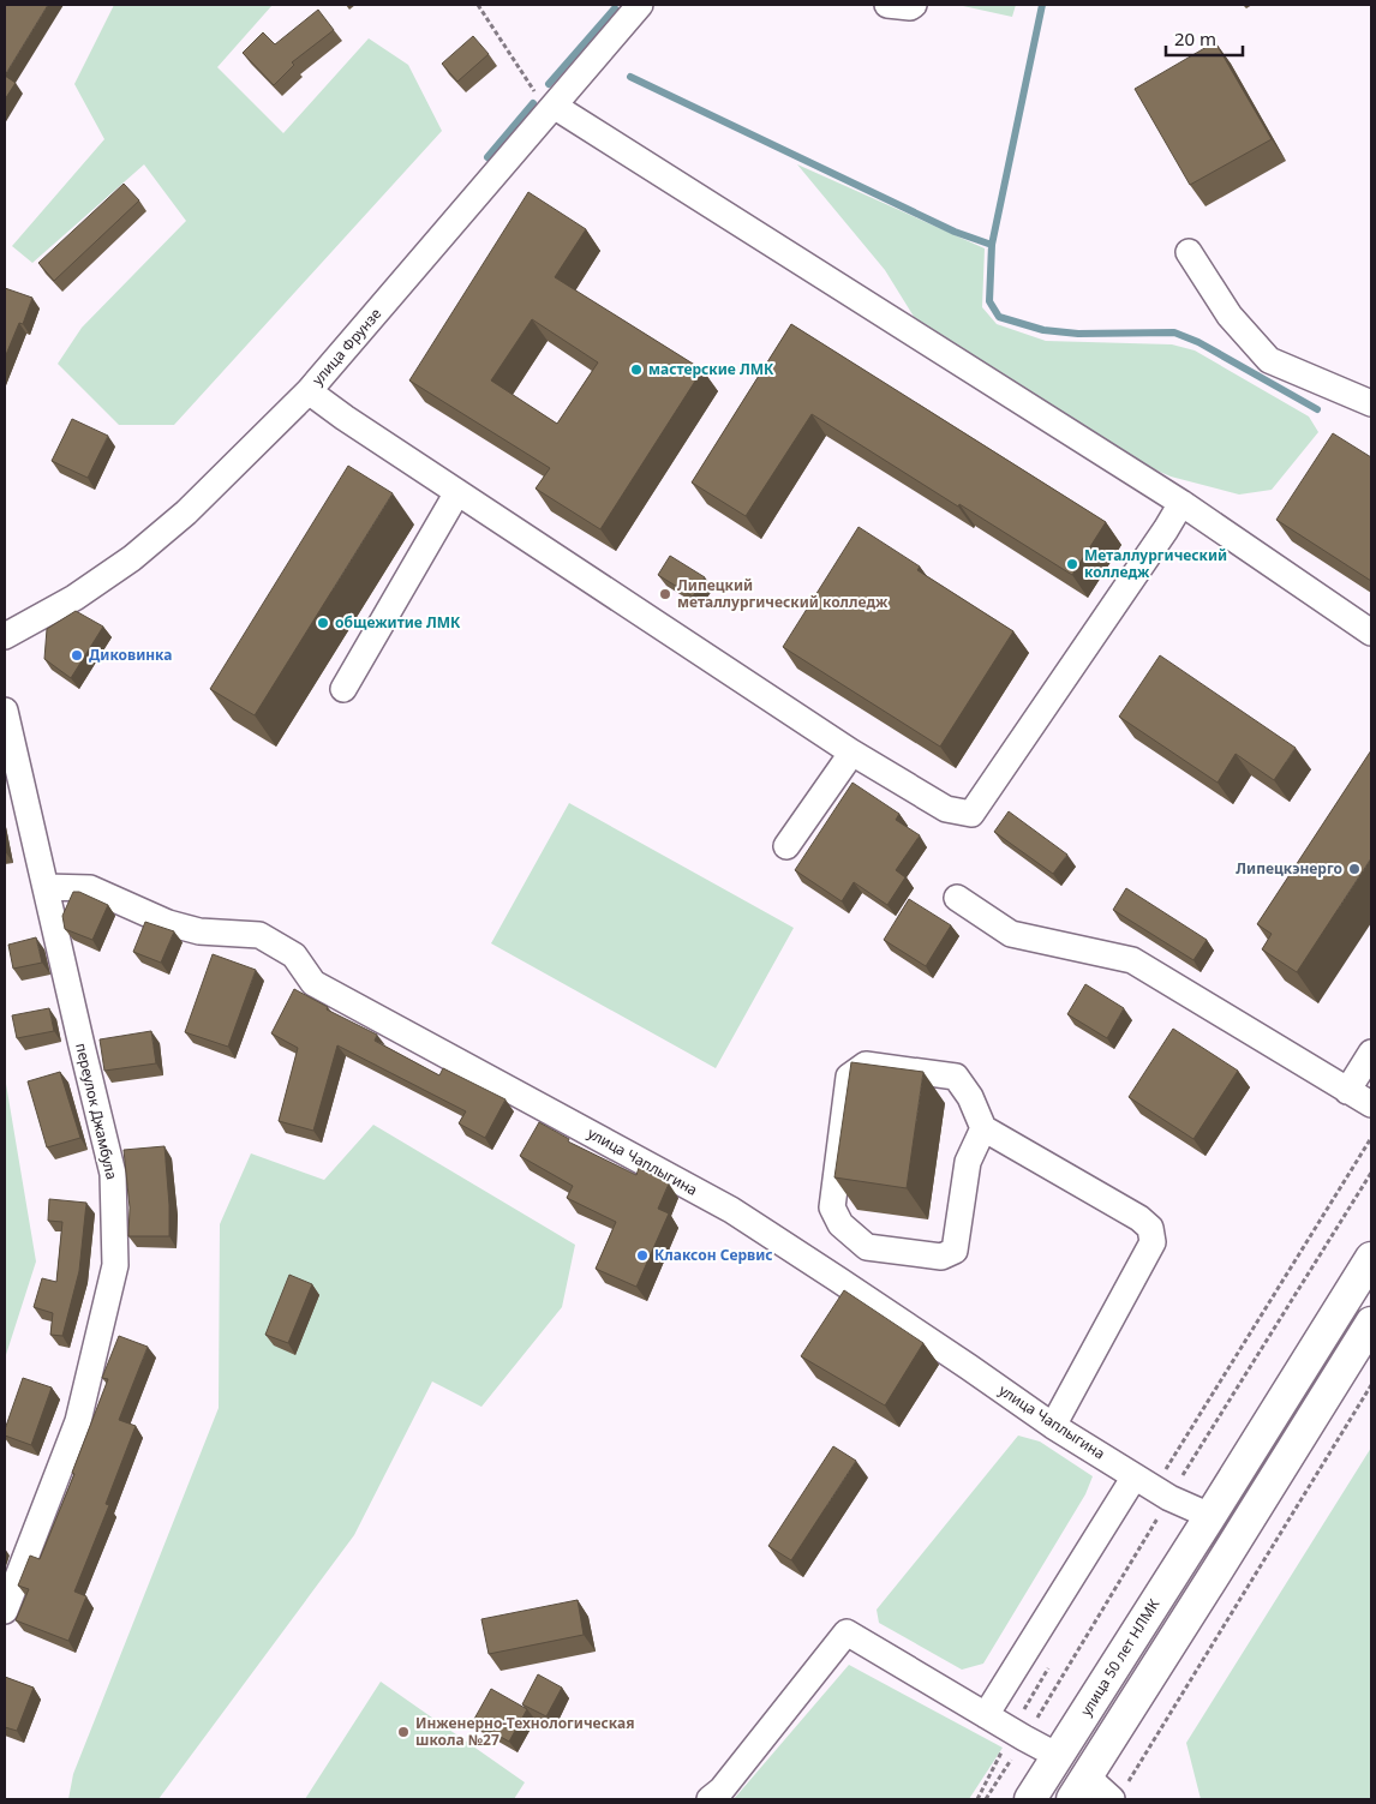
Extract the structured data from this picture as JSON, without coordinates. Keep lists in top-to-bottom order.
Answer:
{
  "streets": {
    "main road": ["улица 50 лет НЛМК"],
    "street": ["улица Фрунзе", "переулок Джамбула", "улица Чаплыгина"]
  },
  "crossings": [
    ["переулок Джамбула", "улица Чаплыгина"],
    ["улица Чаплыгина", "улица 50 лет НЛМК"]
  ],
  "places": [
    "мастерские ЛМК",
    "Металлургический колледж",
    "Липецкий металлургический колледж",
    "общежитие ЛМК",
    "Диковинка",
    "Липецкэнерго",
    "Клаксон Сервис",
    "Инженерно-Технологическая школа №27"
  ],
  "scale_bar": "20 m"
}
